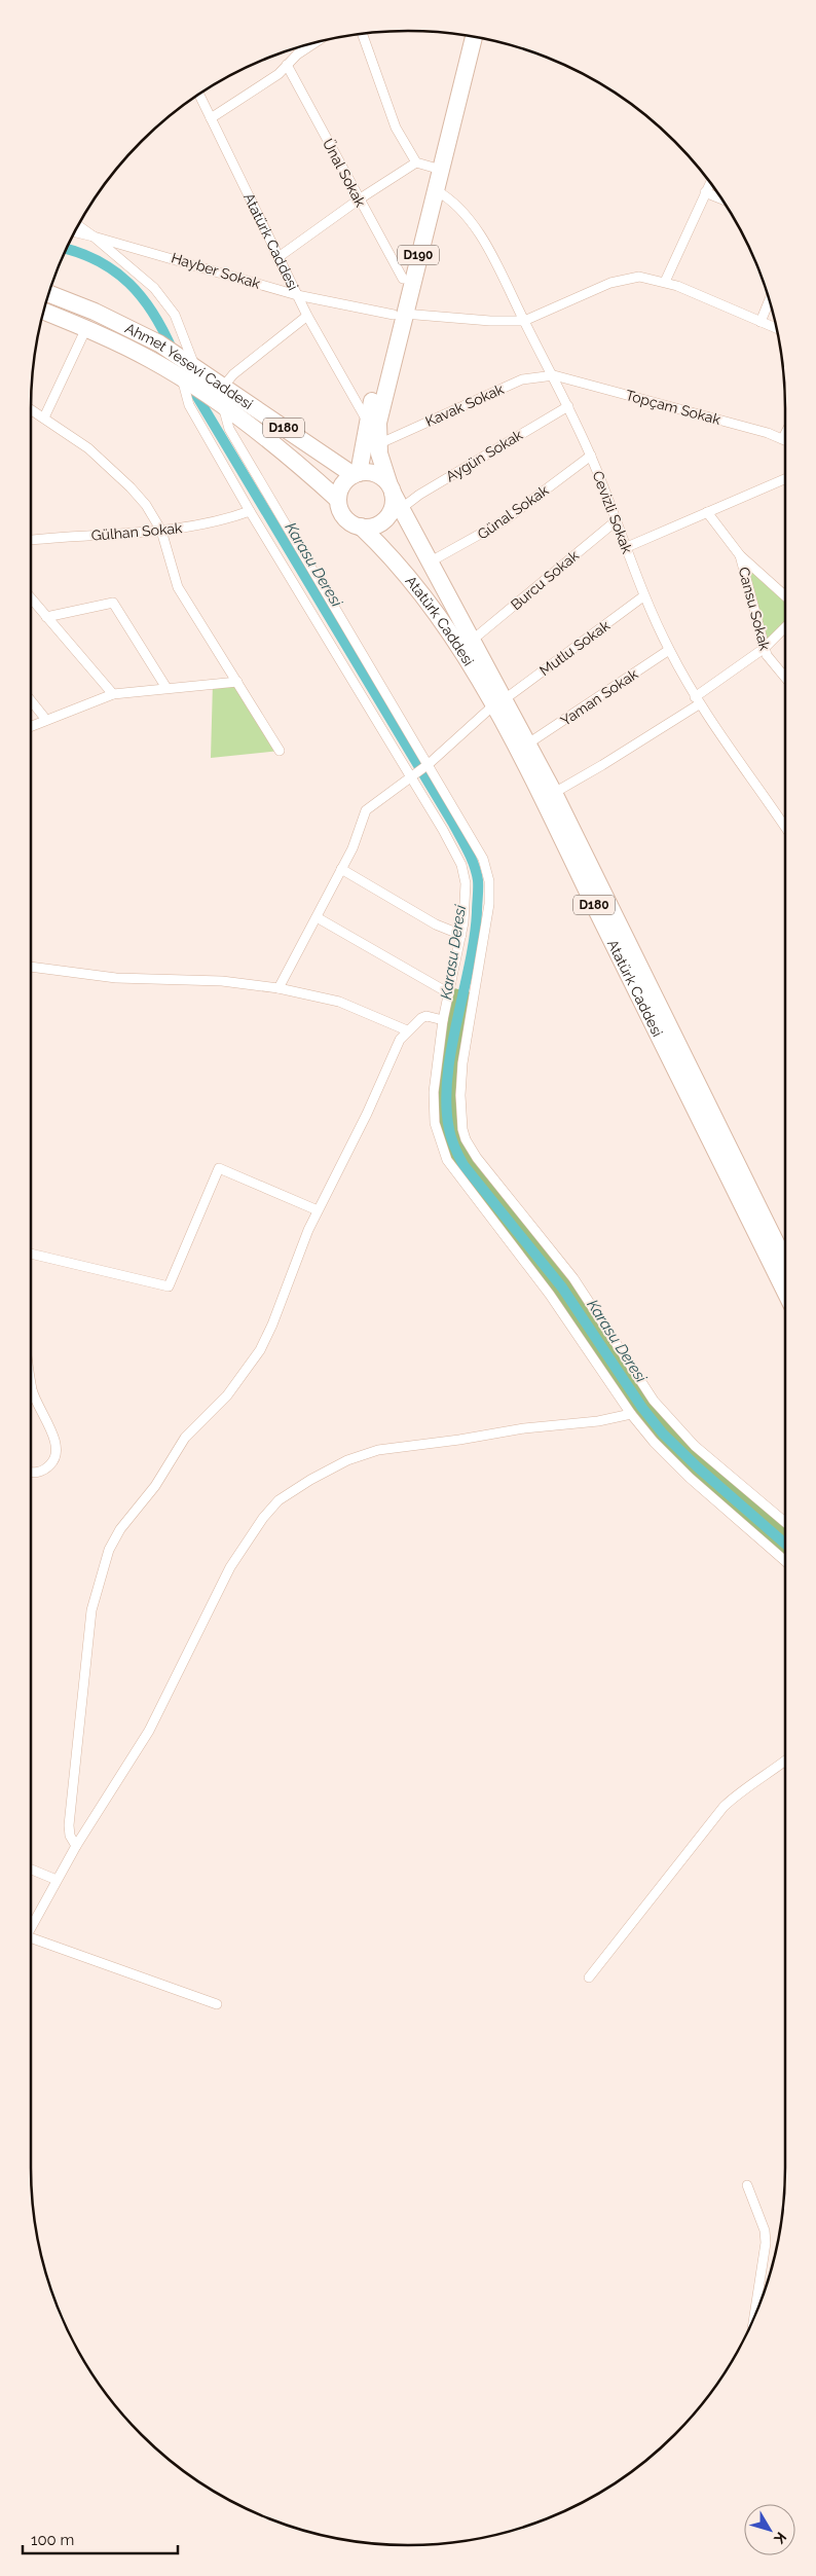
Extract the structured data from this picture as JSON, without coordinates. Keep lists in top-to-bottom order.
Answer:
{
  "streets": {
    "highway": [
      "Atatürk Caddesi",
      "D190",
      "Ahmet Yesevi Caddesi",
      "D180"
    ],
    "street": [
      "Ünal Sokak",
      "Hayber Sokak",
      "Kavak Sokak",
      "Topçam Sokak",
      "Aygün Sokak",
      "Günal Sokak",
      "Cevizli Sokak",
      "Gülhan Sokak",
      "Burcu Sokak",
      "Cansu Sokak",
      "Mutlu Sokak",
      "Yaman Sokak"
    ]
  },
  "crossings": [
    ["Ünal Sokak", "D190"],
    ["Atatürk Caddesi", "D190"],
    ["Atatürk Caddesi", "Hayber Sokak"],
    ["Atatürk Caddesi", "Ahmet Yesevi Caddesi"],
    ["Atatürk Caddesi", "Aygün Sokak"],
    ["Atatürk Caddesi", "Günal Sokak"],
    ["Atatürk Caddesi", "Burcu Sokak"],
    ["Atatürk Caddesi", "Mutlu Sokak"],
    ["Atatürk Caddesi", "Yaman Sokak"],
    ["D190", "Hayber Sokak"],
    ["D190", "Ahmet Yesevi Caddesi"],
    ["D190", "Kavak Sokak"],
    ["D190", "Cevizli Sokak"],
    ["Hayber Sokak", "Cevizli Sokak"],
    ["Kavak Sokak", "Topçam Sokak"],
    ["Kavak Sokak", "Cevizli Sokak"],
    ["Topçam Sokak", "Cevizli Sokak"],
    ["Aygün Sokak", "Cevizli Sokak"],
    ["Günal Sokak", "Cevizli Sokak"],
    ["Cevizli Sokak", "Burcu Sokak"],
    ["Cevizli Sokak", "Mutlu Sokak"],
    ["Cevizli Sokak", "Yaman Sokak"]
  ],
  "water": ["Karasu Deresi"],
  "scale_bar": "100 m",
  "north": "bottom right"
}
